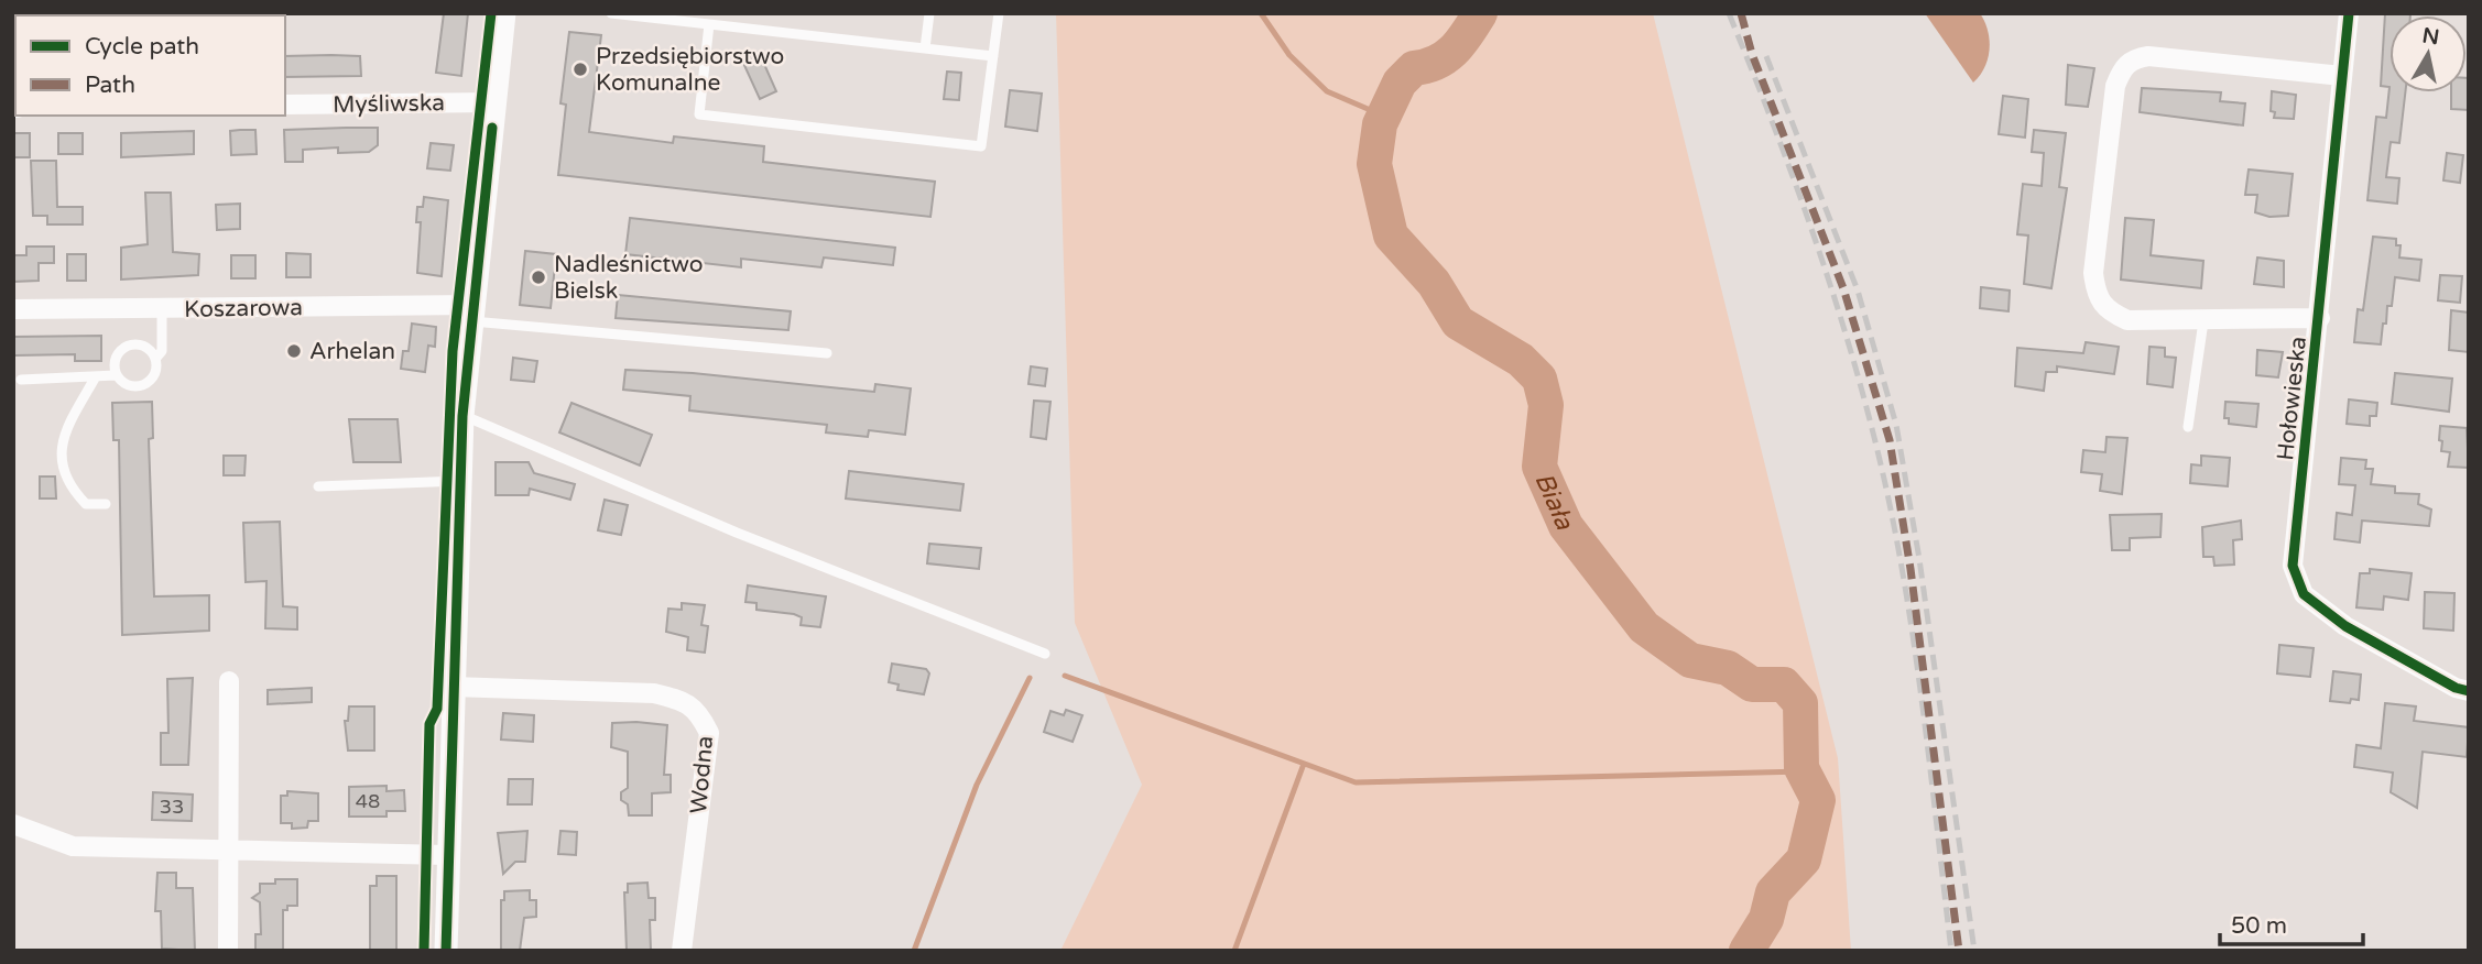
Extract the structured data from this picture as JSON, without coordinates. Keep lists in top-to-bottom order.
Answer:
{
  "streets": {
    "street": [
      "Myśliwska",
      "Koszarowa",
      "Hołowieska",
      "Wodna"
    ]
  },
  "water": ["Biała"],
  "places": ["Przedsiębiorstwo Komunalne", "Nadleśnictwo Bielsk", "Arhelan"],
  "house_numbers": ["48", "33"],
  "legend": ["Cycle path", "Path"],
  "scale_bar": "50 m",
  "north": "top"
}
